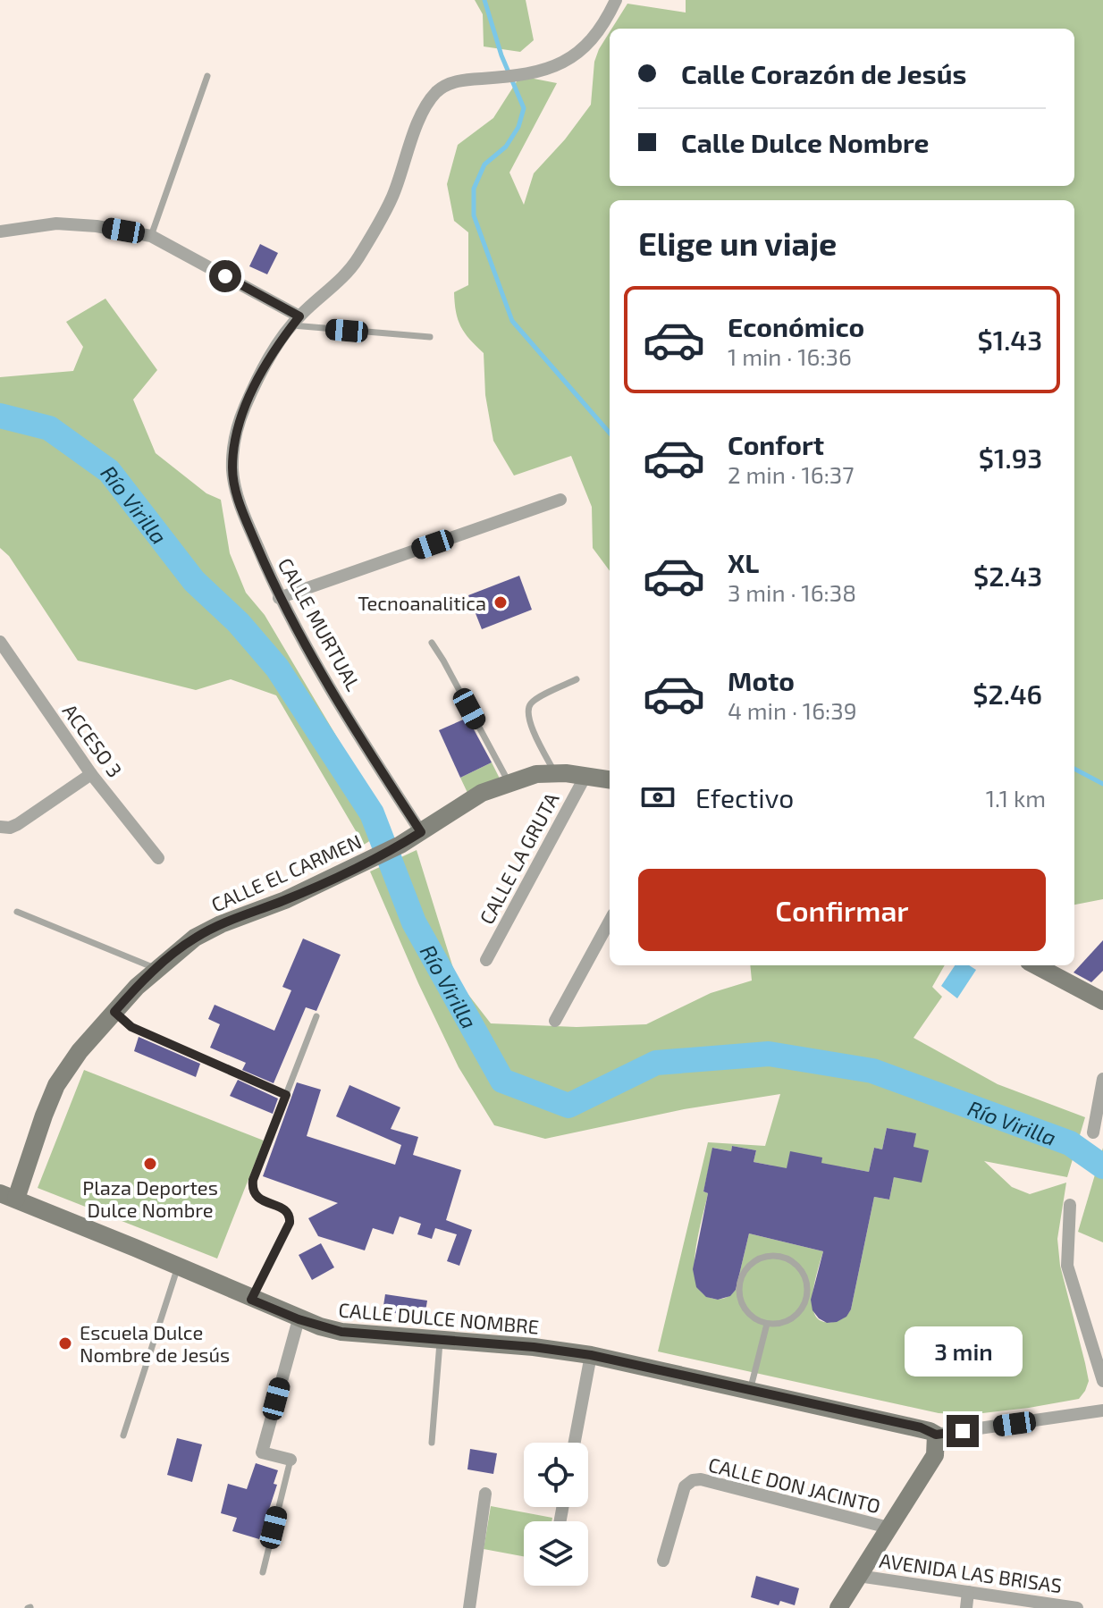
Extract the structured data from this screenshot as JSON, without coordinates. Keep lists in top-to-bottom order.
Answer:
{
  "streets": {
    "street": [
      "CALLE MURTUAL",
      "ACCESO 3",
      "CALLE LA GRUTA",
      "CALLE EL CARMEN",
      "CALLE DULCE NOMBRE",
      "CALLE DON JACINTO",
      "AVENIDA LAS BRISAS"
    ]
  },
  "crossings": [
    ["CALLE MURTUAL", "CALLE EL CARMEN"],
    ["CALLE LA GRUTA", "CALLE EL CARMEN"],
    ["CALLE EL CARMEN", "CALLE DULCE NOMBRE"]
  ],
  "water": ["Río Virilla"],
  "places": ["Tecnoanalitica", "Plaza Deportes Dulce Nombre", "Escuela Dulce Nombre de Jesús"],
  "page": {
    "banner": ["Calle Corazón de Jesús", "Calle Dulce Nombre"],
    "heading": "Elige un viaje",
    "list": [
      {
        "name": "Económico",
        "note": "1 min · 16:36",
        "value": "$1.43"
      },
      {
        "name": "Confort",
        "note": "2 min · 16:37",
        "value": "$1.93"
      },
      {
        "name": "XL",
        "note": "3 min · 16:38",
        "value": "$2.43"
      },
      {
        "name": "Moto",
        "note": "4 min · 16:39",
        "value": "$2.46"
      }
    ],
    "pay": ["Efectivo", "1.1 km"],
    "buttons": "Confirmar",
    "bubble": "3 min"
  }
}
